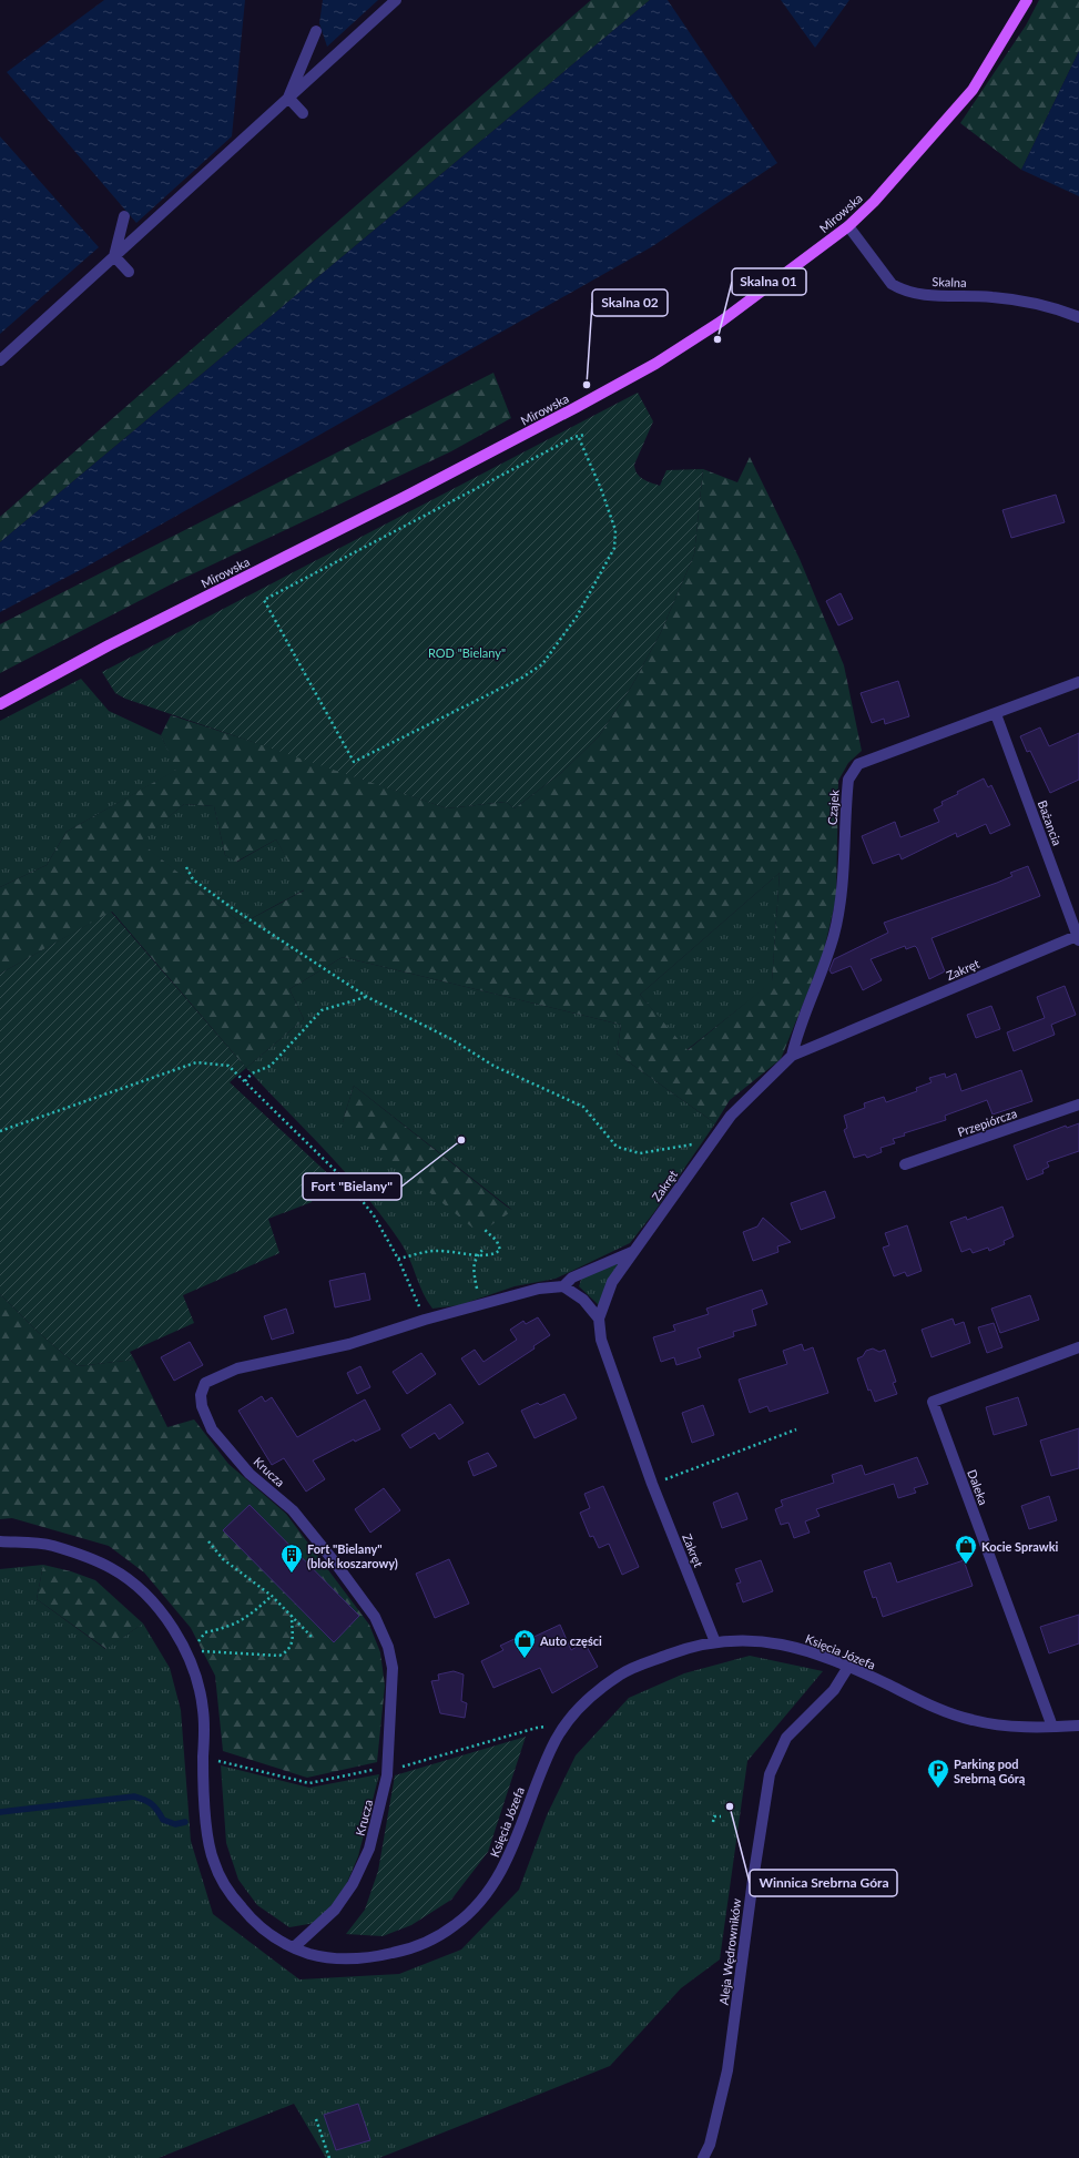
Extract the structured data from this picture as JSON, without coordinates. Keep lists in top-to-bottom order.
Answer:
{
  "streets": {
    "main road": ["Mirowska"],
    "street": [
      "Skalna",
      "Czajek",
      "Bażancia",
      "Zakręt",
      "Przepiórcza",
      "Krucza",
      "Daleka",
      "Księcia Józefa",
      "Aleja Wędrowników"
    ]
  },
  "crossings": [
    ["Mirowska", "Skalna"],
    ["Czajek", "Bażancia"],
    ["Czajek", "Zakręt"],
    ["Bażancia", "Zakręt"],
    ["Zakręt", "Księcia Józefa"],
    ["Krucza", "Księcia Józefa"],
    ["Daleka", "Księcia Józefa"],
    ["Księcia Józefa", "Aleja Wędrowników"]
  ],
  "parks": ["ROD \"Bielany\""],
  "places": {
    "other": [
      "Skalna 01",
      "Skalna 02",
      "Fort \"Bielany\"",
      "Winnica Srebrna Góra"
    ],
    "shop": ["Kocie Sprawki", "Auto części"],
    "building": ["Fort \"Bielany\" (blok koszarowy)"],
    "parking": ["Parking pod Srebrną Górą"]
  }
}
